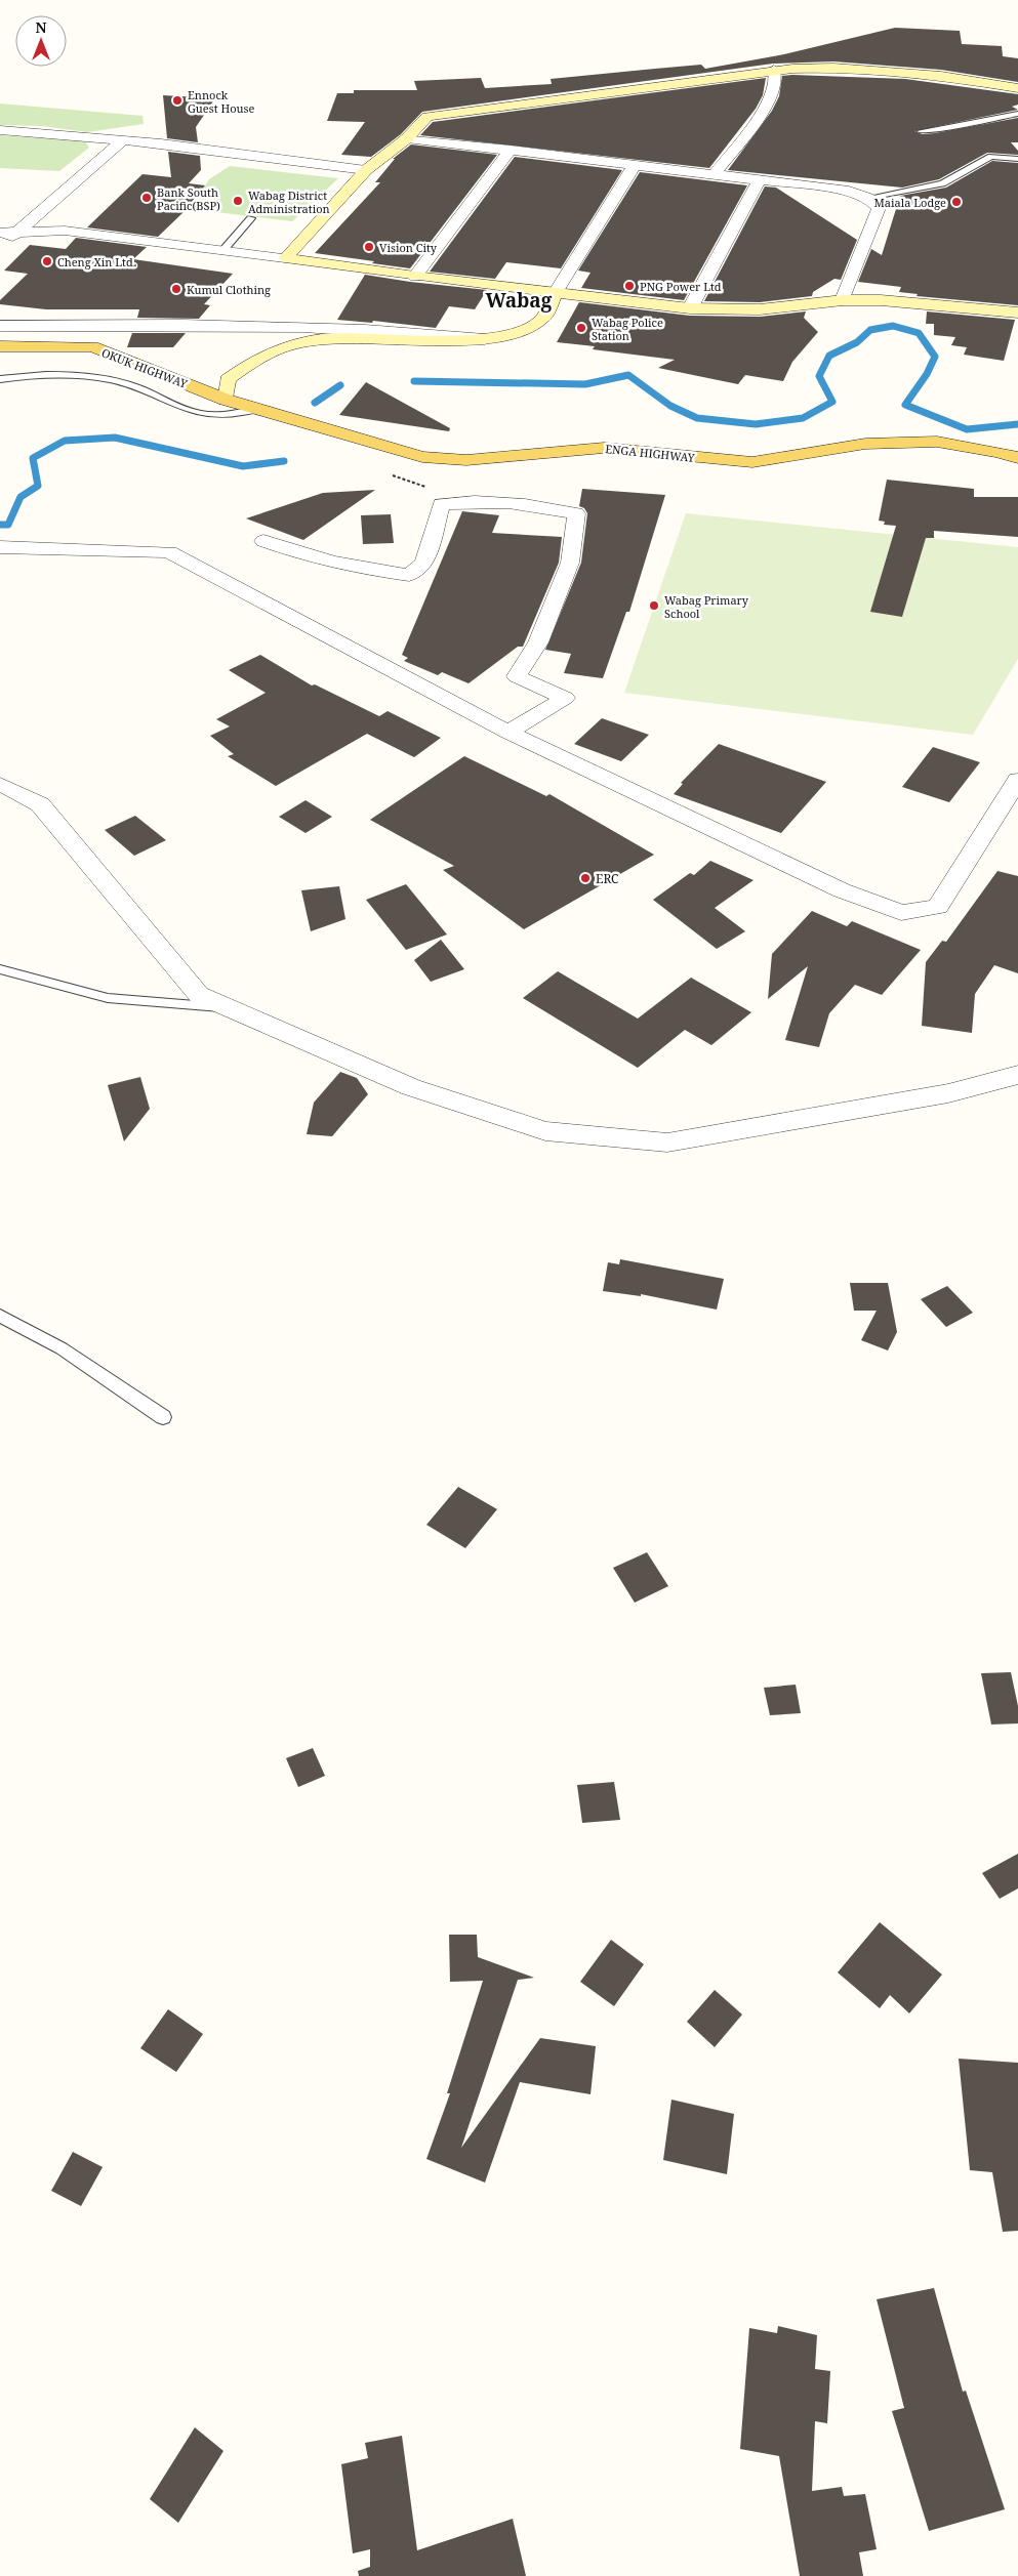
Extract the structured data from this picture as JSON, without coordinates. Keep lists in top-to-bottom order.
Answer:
{
  "streets": {
    "main road": ["OKUK HIGHWAY", "ENGA HIGHWAY"]
  },
  "crossings": [
    ["OKUK HIGHWAY", "ENGA HIGHWAY"]
  ],
  "districts": ["Wabag"],
  "places": [
    "Ennock Guest House",
    "Bank South Pacific(BSP)",
    "Wabag District Administration",
    "Maiala Lodge",
    "Vision City",
    "Cheng Xin Ltd.",
    "PNG Power Ltd",
    "Kumul Clothing",
    "Wabag Police Station",
    "Wabag Primary School",
    "ERC"
  ],
  "north": "top"
}
